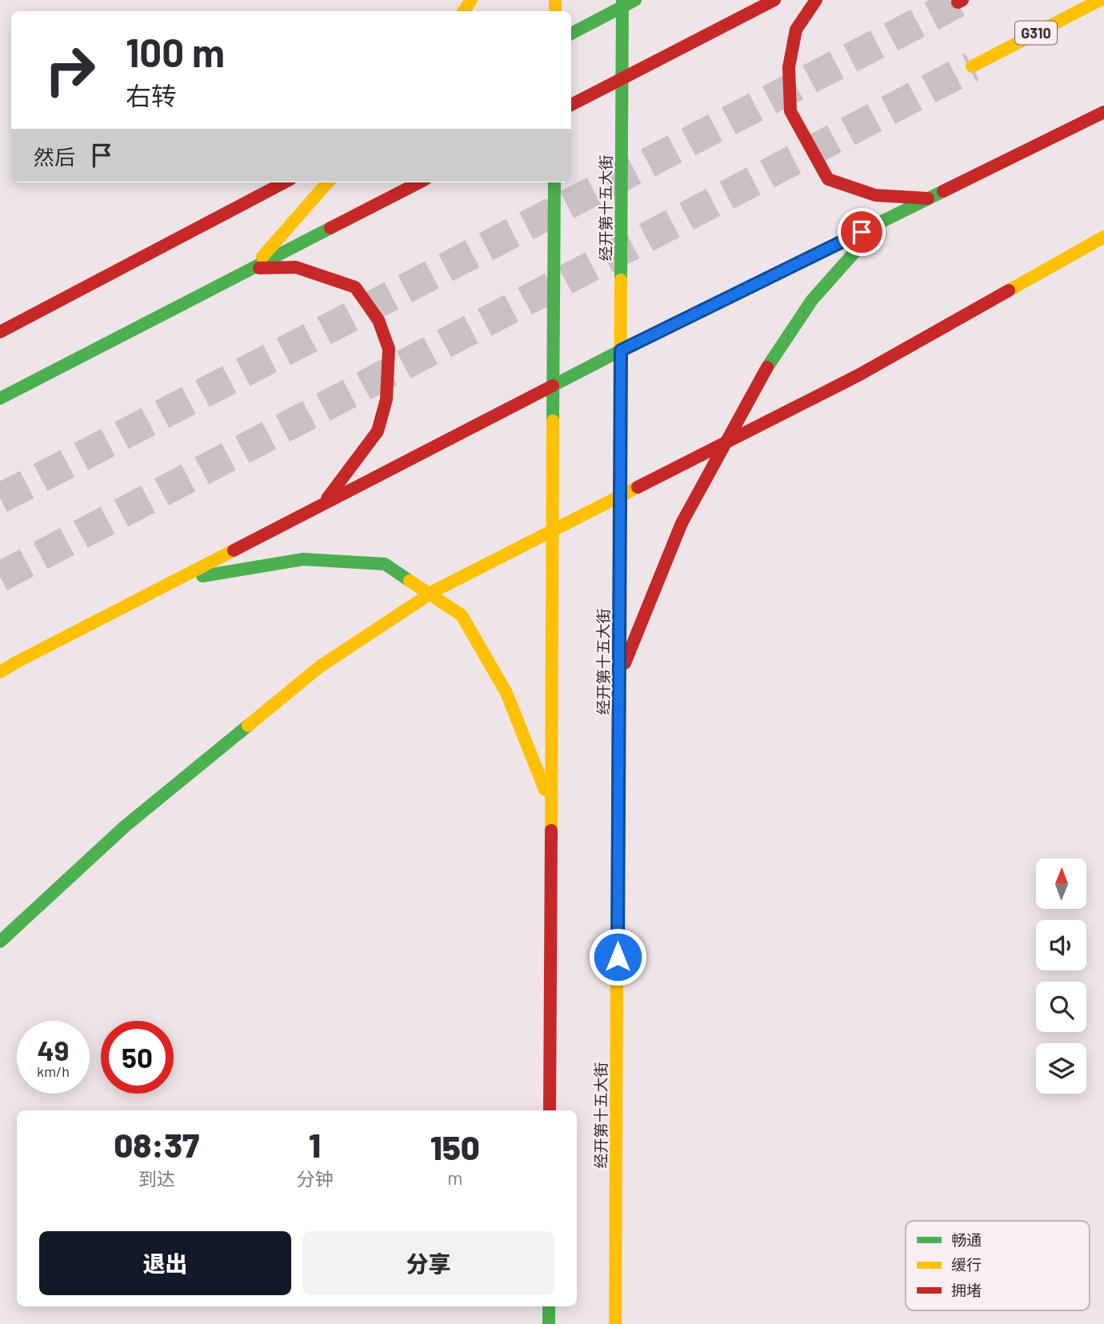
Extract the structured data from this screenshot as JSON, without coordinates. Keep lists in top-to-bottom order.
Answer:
{
  "streets": {
    "main road": ["G310", "经开第十五大街"]
  },
  "legend": ["畅通", "缓行", "拥堵"],
  "north": "top",
  "page": {
    "turn": ["100 m", "右转"],
    "then": "然后",
    "speed": "49 km/h",
    "limit": "50",
    "eta": [
      "08:37",
      "到达",
      "1",
      "分钟",
      "150",
      "m"
    ],
    "buttons": ["退出", "分享"]
  }
}
